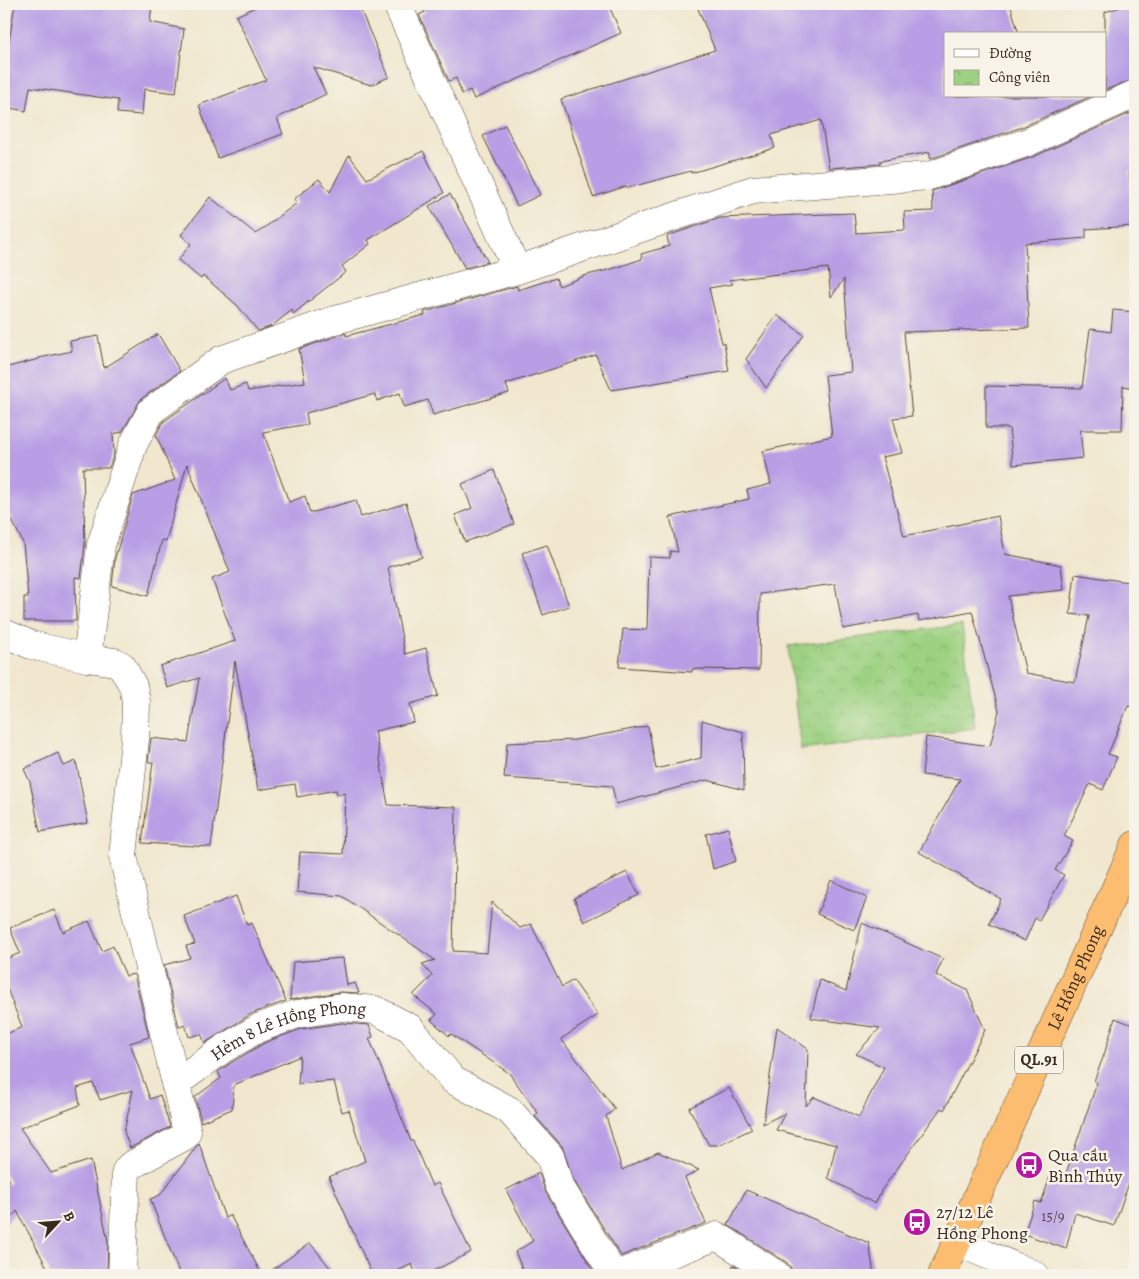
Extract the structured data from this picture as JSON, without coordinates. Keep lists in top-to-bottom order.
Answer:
{
  "streets": {
    "highway": ["Lê Hồng Phong", "QL.91"],
    "street": ["Hẻm 8 Lê Hồng Phong"]
  },
  "places": {
    "bus stop": ["Qua cầu Bình Thủy", "27/12 Lê Hồng Phong"]
  },
  "house_numbers": ["15/9"],
  "legend": ["Đường", "Công viên"],
  "north": "top right"
}
